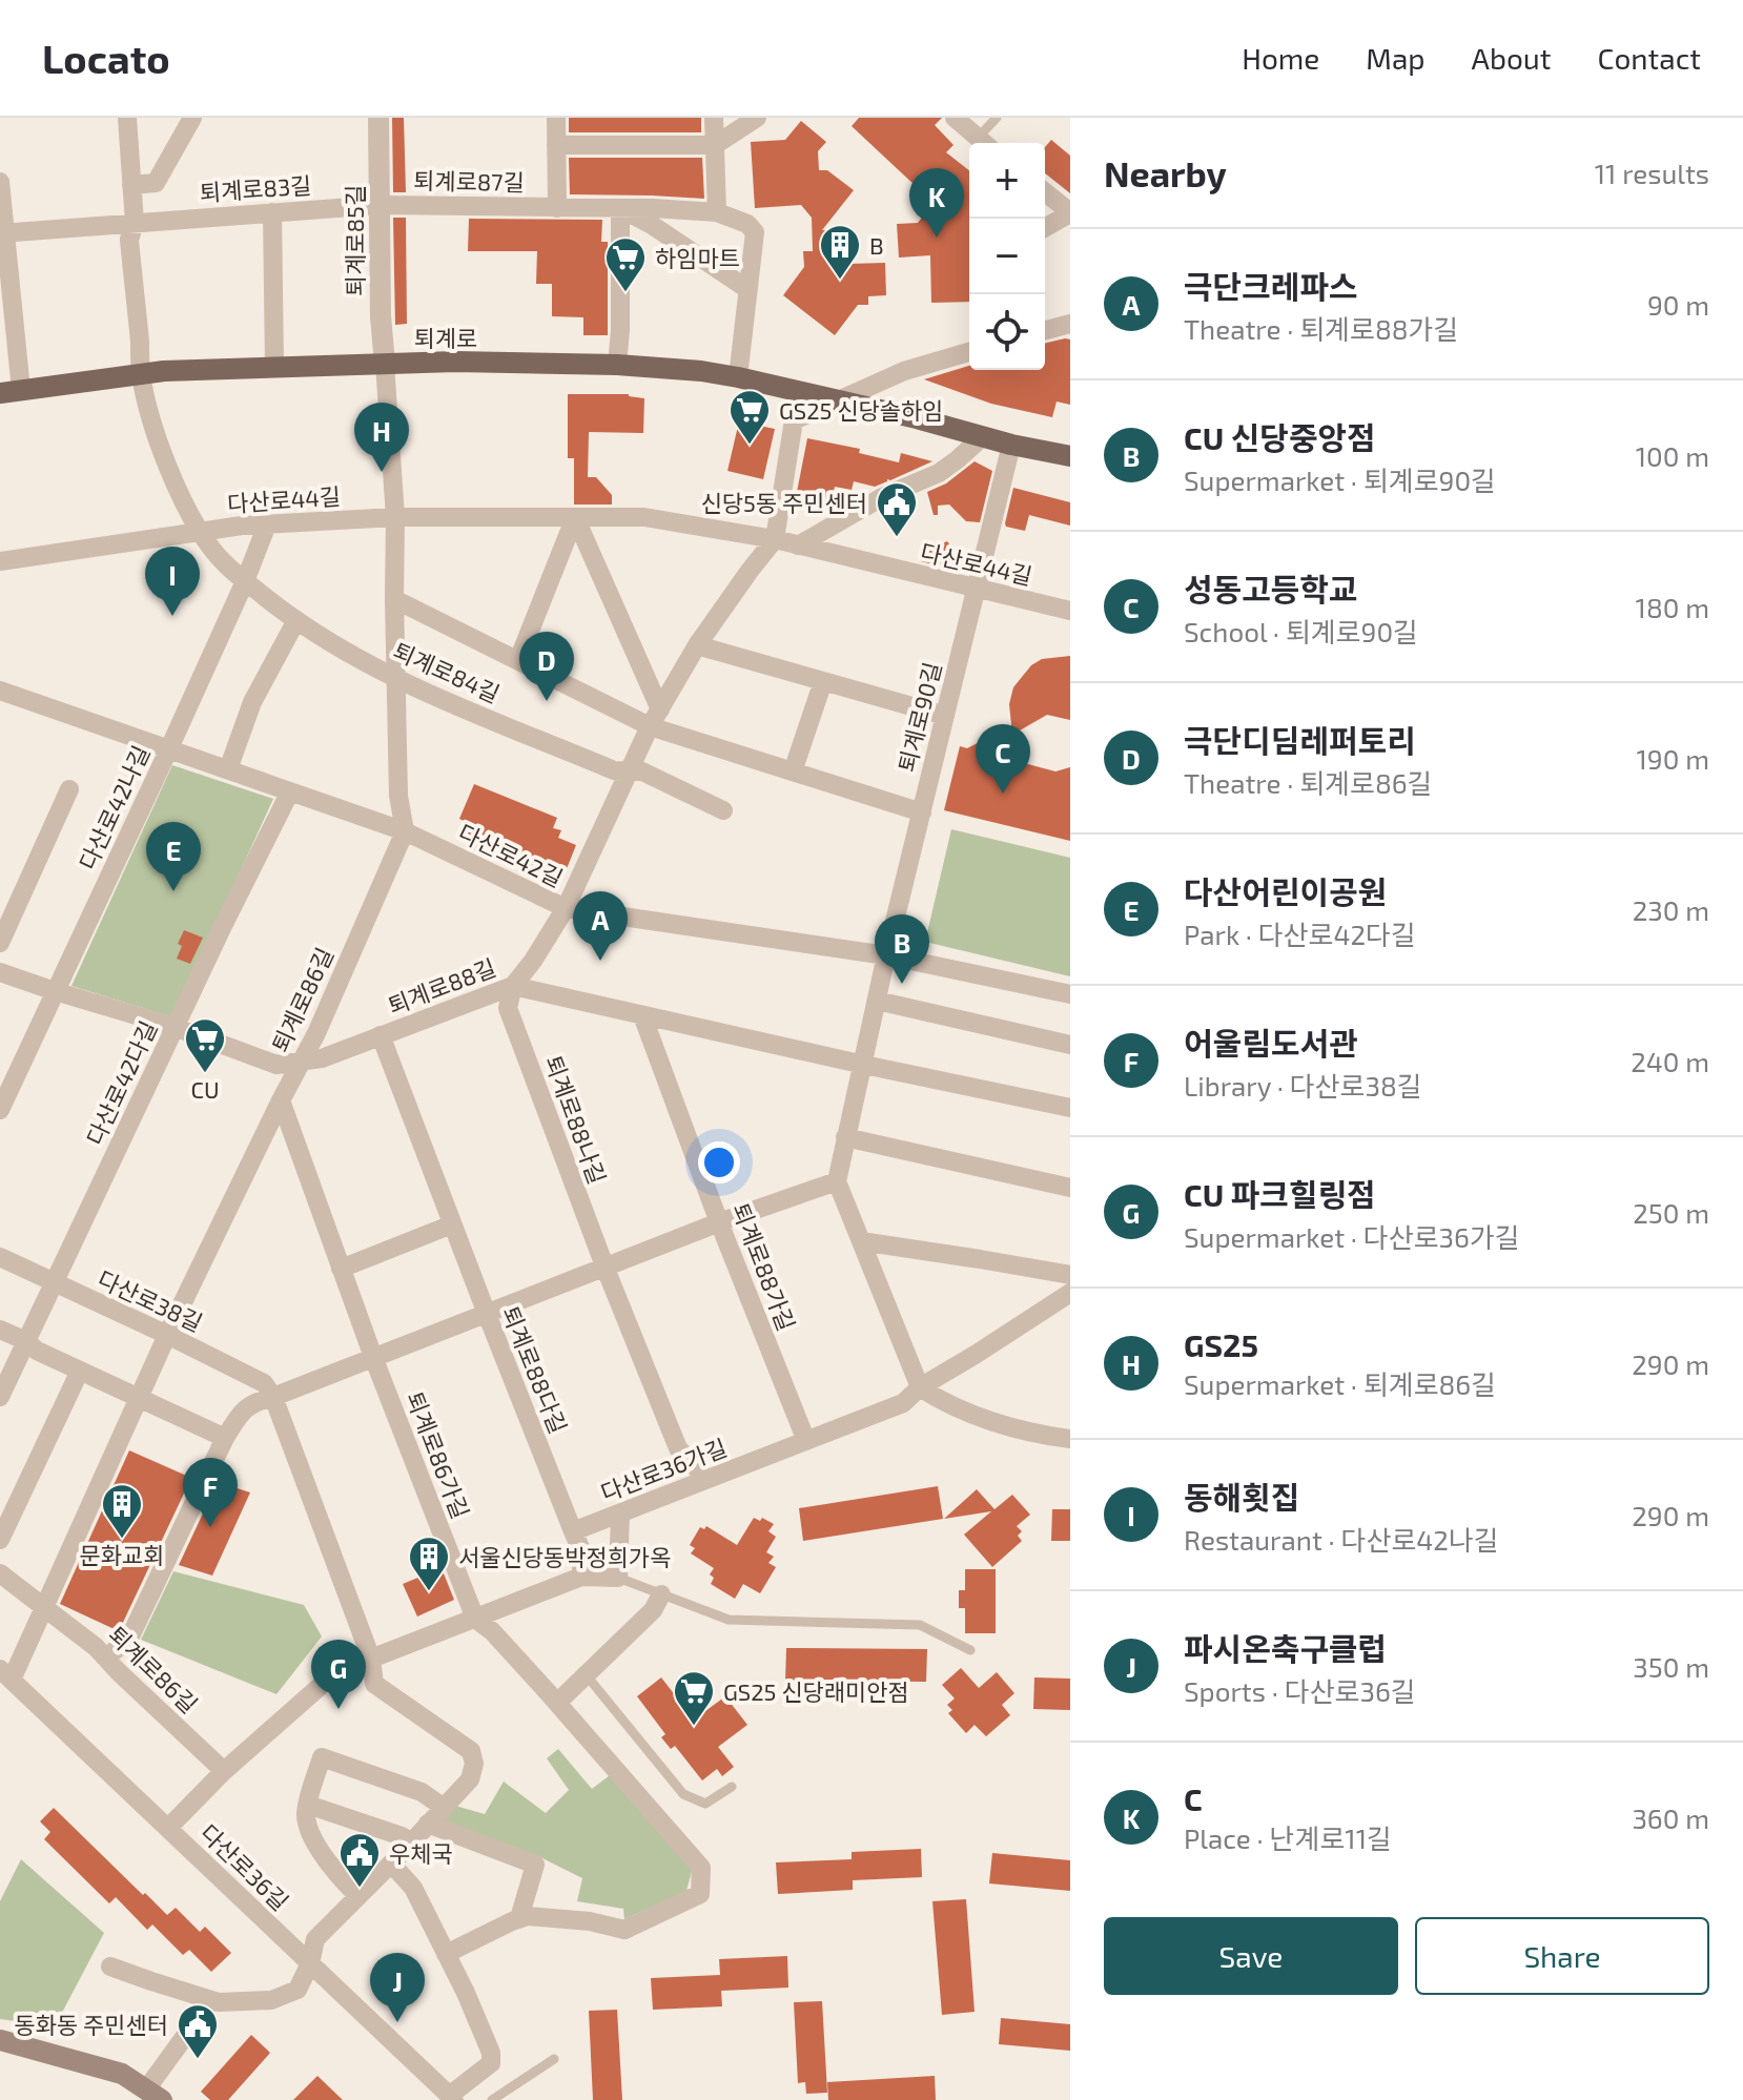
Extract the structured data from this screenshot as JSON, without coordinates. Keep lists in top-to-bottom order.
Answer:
{
  "streets": {
    "main road": ["퇴계로"],
    "street": [
      "퇴계로87길",
      "퇴계로83길",
      "퇴계로85길",
      "다산로44길",
      "퇴계로84길",
      "퇴계로90길",
      "다산로42나길",
      "다산로42길",
      "퇴계로88길",
      "퇴계로86길",
      "다산로42다길",
      "퇴계로88나길",
      "퇴계로88가길",
      "다산로38길",
      "퇴계로88다길",
      "퇴계로86가길",
      "다산로36가길",
      "다산로36길"
    ]
  },
  "crossings": [
    ["퇴계로87길", "퇴계로83길"],
    ["퇴계로87길", "퇴계로85길"],
    ["퇴계로87길", "퇴계로"],
    ["퇴계로83길", "퇴계로85길"],
    ["퇴계로85길", "퇴계로"],
    ["퇴계로", "퇴계로84길"],
    ["퇴계로", "퇴계로90길"],
    ["퇴계로", "퇴계로88길"],
    ["다산로44길", "퇴계로84길"],
    ["다산로44길", "퇴계로90길"],
    ["다산로44길", "다산로42나길"],
    ["다산로44길", "퇴계로88길"],
    ["퇴계로84길", "다산로42나길"],
    ["퇴계로84길", "퇴계로88길"],
    ["퇴계로90길", "다산로42길"],
    ["다산로42나길", "다산로42길"],
    ["다산로42나길", "퇴계로88길"],
    ["다산로42길", "퇴계로88길"],
    ["다산로42길", "퇴계로86길"],
    ["다산로42길", "다산로42다길"],
    ["퇴계로88길", "퇴계로86길"],
    ["퇴계로88길", "다산로42다길"],
    ["퇴계로88길", "퇴계로88나길"],
    ["퇴계로88길", "퇴계로88다길"],
    ["퇴계로86길", "다산로38길"],
    ["퇴계로86길", "퇴계로86가길"],
    ["퇴계로86길", "다산로36길"],
    ["다산로42다길", "다산로38길"],
    ["퇴계로88나길", "다산로36가길"],
    ["퇴계로88가길", "다산로36가길"],
    ["퇴계로88다길", "다산로36가길"]
  ],
  "places": {
    "building": ["B", "문화교회", "서울신당동박정희가옥"],
    "supermarket": [
      "하임마트",
      "GS25 신당솔하임",
      "CU",
      "GS25 신당래미안점"
    ],
    "public building": ["신당5동 주민센터", "우체국", "동화동 주민센터"]
  },
  "page": {
    "header": "Locato",
    "nav": [
      "Home",
      "Map",
      "About",
      "Contact"
    ],
    "heading": ["Nearby", "11 results"],
    "map_buttons": ["+", "−"],
    "pins": [
      "K",
      "H",
      "I",
      "D",
      "C",
      "E",
      "A",
      "B",
      "F",
      "G",
      "J"
    ],
    "list": [
      {
        "mark": "A",
        "name": "극단크레파스",
        "note": "Theatre · 퇴계로88가길",
        "value": "90 m"
      },
      {
        "mark": "B",
        "name": "CU 신당중앙점",
        "note": "Supermarket · 퇴계로90길",
        "value": "100 m"
      },
      {
        "mark": "C",
        "name": "성동고등학교",
        "note": "School · 퇴계로90길",
        "value": "180 m"
      },
      {
        "mark": "D",
        "name": "극단디딤레퍼토리",
        "note": "Theatre · 퇴계로86길",
        "value": "190 m"
      },
      {
        "mark": "E",
        "name": "다산어린이공원",
        "note": "Park · 다산로42다길",
        "value": "230 m"
      },
      {
        "mark": "F",
        "name": "어울림도서관",
        "note": "Library · 다산로38길",
        "value": "240 m"
      },
      {
        "mark": "G",
        "name": "CU 파크힐링점",
        "note": "Supermarket · 다산로36가길",
        "value": "250 m"
      },
      {
        "mark": "H",
        "name": "GS25",
        "note": "Supermarket · 퇴계로86길",
        "value": "290 m"
      },
      {
        "mark": "I",
        "name": "동해횟집",
        "note": "Restaurant · 다산로42나길",
        "value": "290 m"
      },
      {
        "mark": "J",
        "name": "파시온축구클럽",
        "note": "Sports · 다산로36길",
        "value": "350 m"
      },
      {
        "mark": "K",
        "name": "C",
        "note": "Place · 난계로11길",
        "value": "360 m"
      }
    ],
    "buttons": ["Save", "Share"]
  }
}
